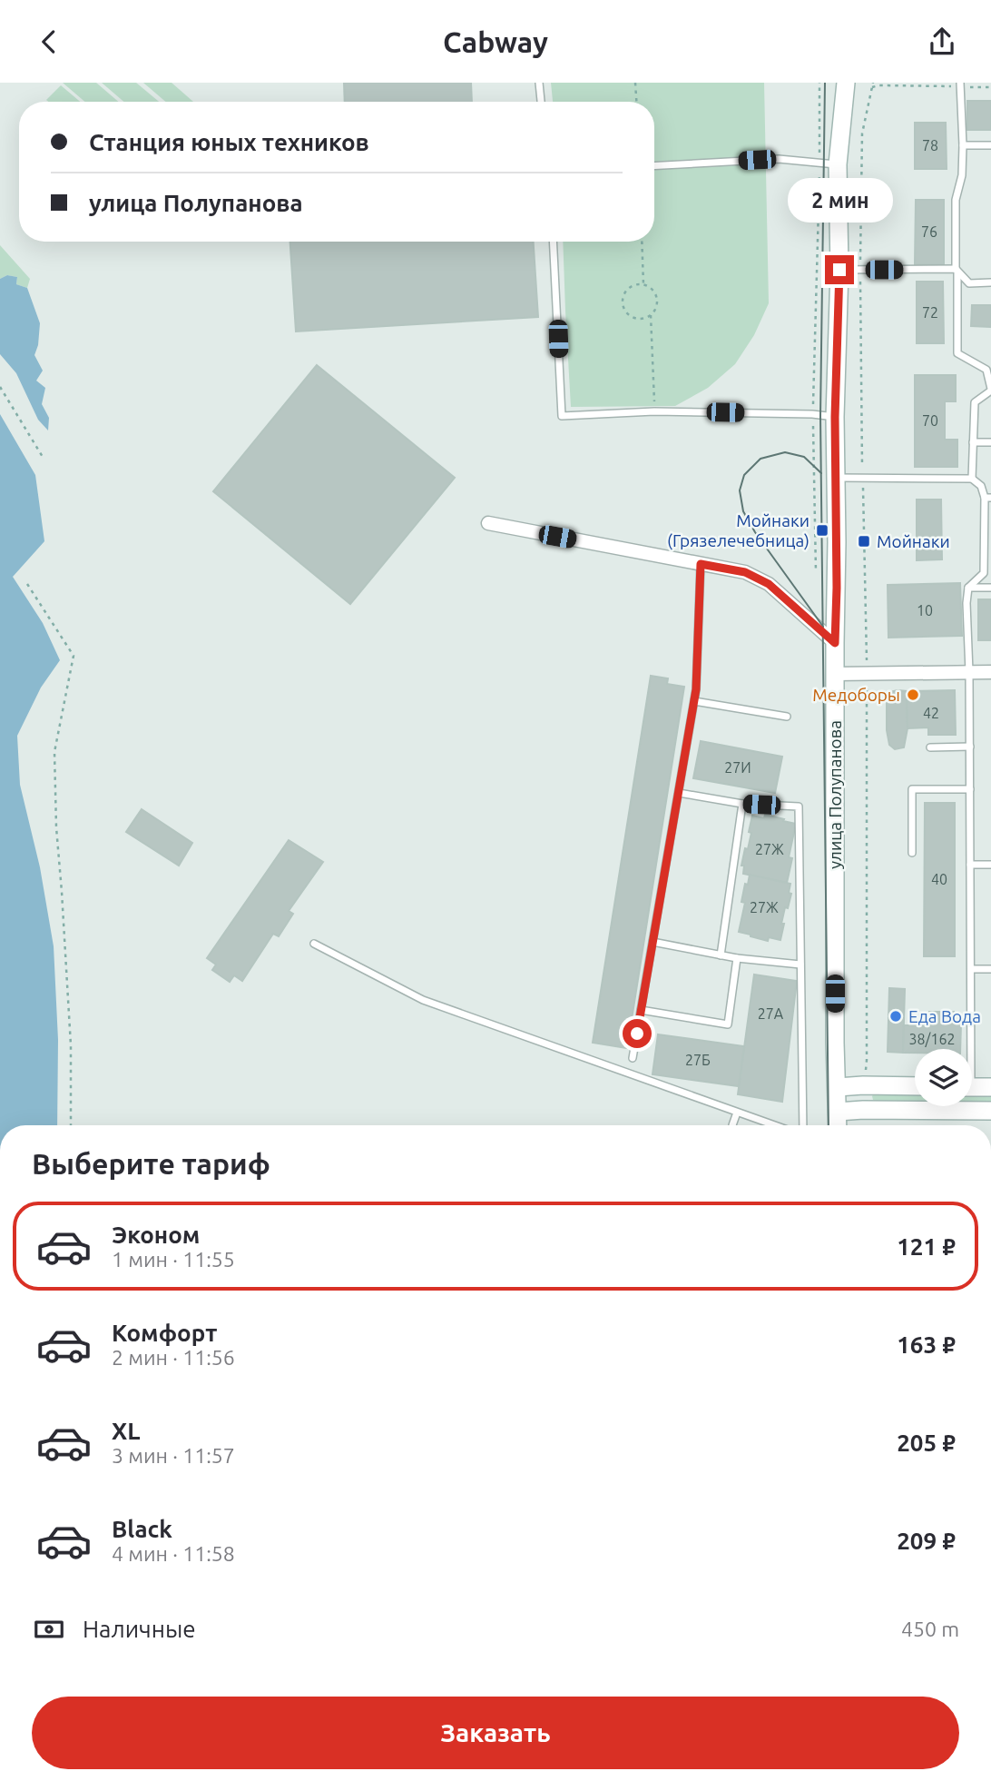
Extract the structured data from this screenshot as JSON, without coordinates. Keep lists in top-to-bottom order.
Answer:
{
  "streets": {
    "street": ["улица Полупанова"]
  },
  "places": {
    "transit": ["Мойнаки (Грязелечебница)", "Мойнаки"],
    "other": ["Медоборы", "Еда Вода"]
  },
  "house_numbers": [
    "78",
    "76",
    "72",
    "70",
    "10",
    "42",
    "27И",
    "27Ж",
    "40",
    "27Ж",
    "27А",
    "38/162",
    "27Б"
  ],
  "page": {
    "header": "Cabway",
    "banner": ["Станция юных техников", "улица Полупанова"],
    "bubble": "2 мин",
    "heading": "Выберите тариф",
    "list": [
      {
        "name": "Эконом",
        "note": "1 мин · 11:55",
        "value": "121 ₽"
      },
      {
        "name": "Комфорт",
        "note": "2 мин · 11:56",
        "value": "163 ₽"
      },
      {
        "name": "XL",
        "note": "3 мин · 11:57",
        "value": "205 ₽"
      },
      {
        "name": "Black",
        "note": "4 мин · 11:58",
        "value": "209 ₽"
      }
    ],
    "pay": ["Наличные", "450 m"],
    "buttons": "Заказать"
  }
}
